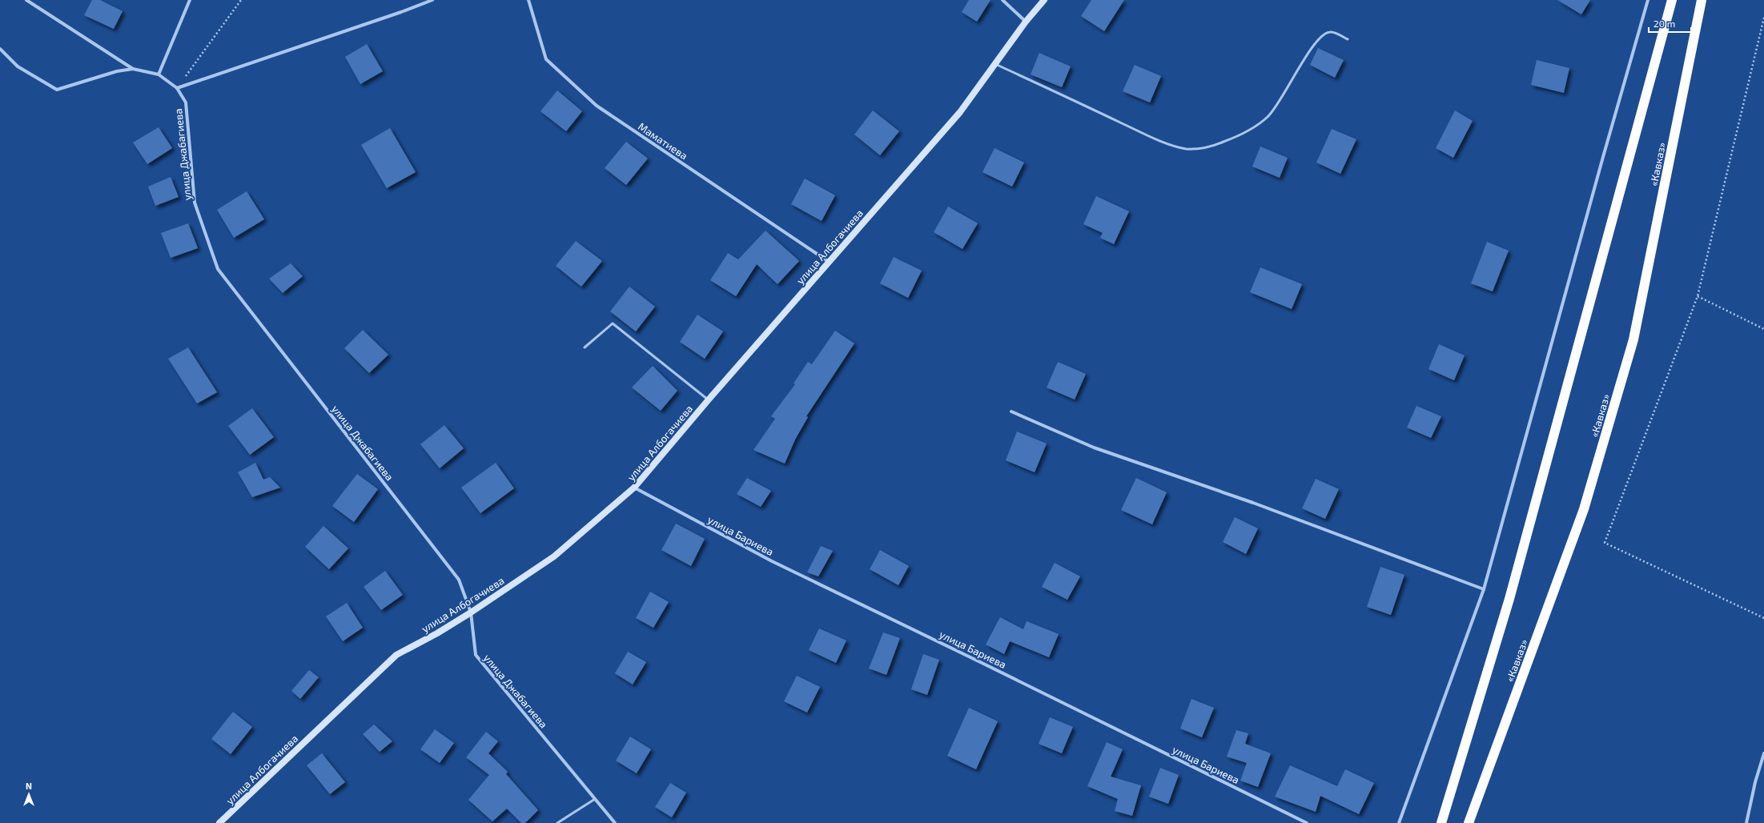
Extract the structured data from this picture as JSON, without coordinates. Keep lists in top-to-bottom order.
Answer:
{
  "streets": {
    "highway": ["«Кавказ»"],
    "street": [
      "Маматиева",
      "улица Джабагиева",
      "улица Албогачиева",
      "улица Бариева"
    ]
  },
  "crossings": [
    ["Маматиева", "улица Албогачиева"],
    ["улица Джабагиева", "улица Албогачиева"],
    ["улица Албогачиева", "улица Бариева"]
  ],
  "scale_bar": "20 m",
  "north": "top"
}
